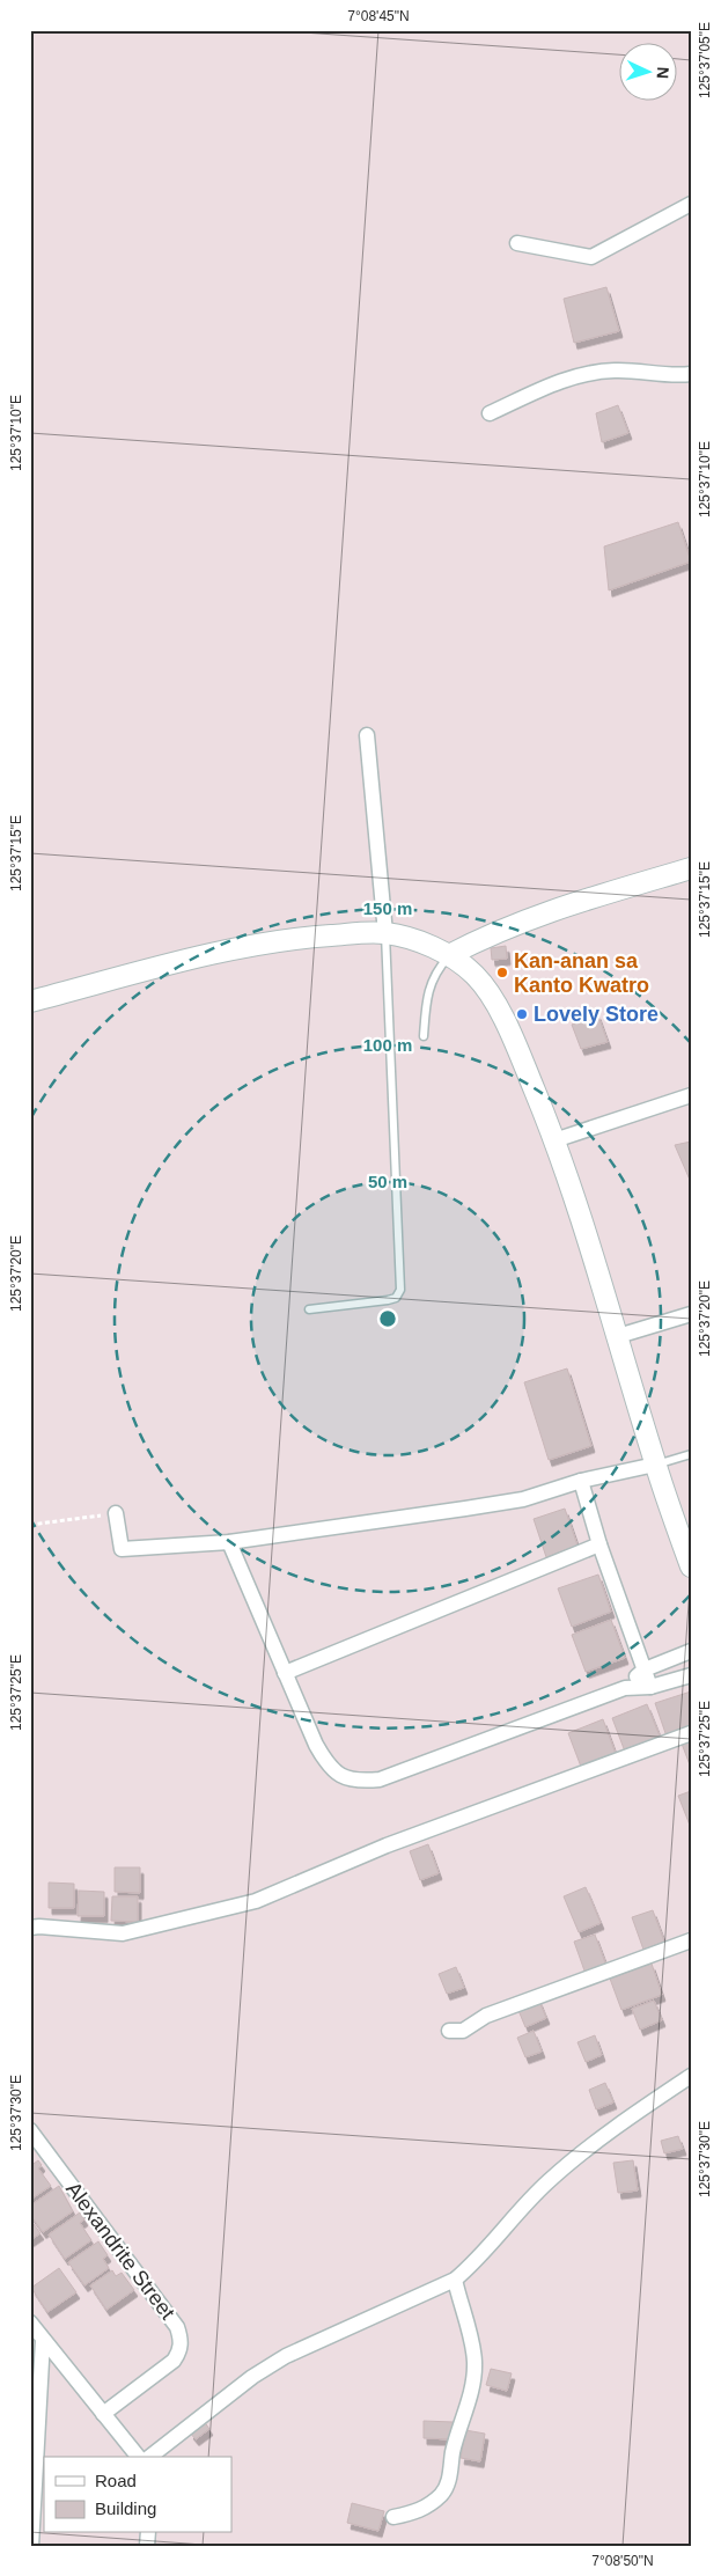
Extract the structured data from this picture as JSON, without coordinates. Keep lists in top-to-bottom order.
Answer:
{
  "streets": {
    "street": ["Alexandrite Street"]
  },
  "places": ["Kan-anan sa Kanto Kwatro", "Lovely Store"],
  "legend": ["Road", "Building"],
  "north": "right",
  "coordinates": [
    "7°08'45\"N",
    "125°37'05\"E",
    "125°37'10\"E",
    "125°37'15\"E",
    "125°37'20\"E",
    "125°37'25\"E",
    "125°37'30\"E",
    "7°08'50\"N"
  ],
  "rings": ["150 m", "100 m", "50 m"]
}
